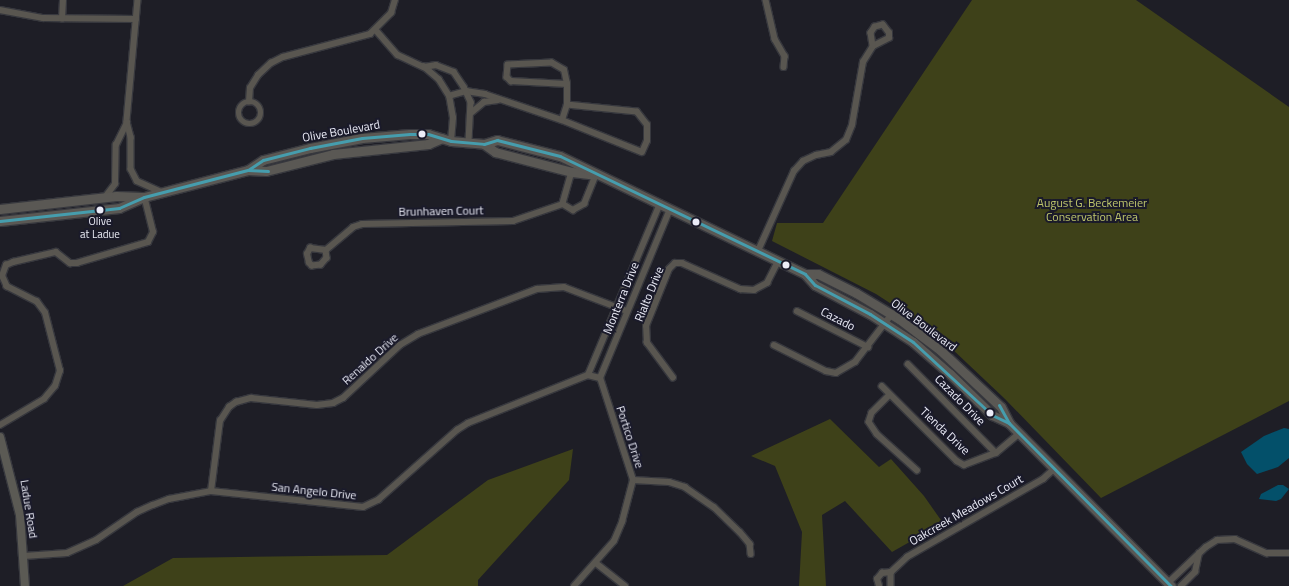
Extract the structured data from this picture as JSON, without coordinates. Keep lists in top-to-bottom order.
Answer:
{
  "streets": {
    "main road": ["Olive Boulevard", "Ladue Road"],
    "street": [
      "Brunhaven Court",
      "Rialto Drive",
      "Monterra Drive",
      "Cazado",
      "Renaldo Drive",
      "Cazado Drive",
      "Tienda Drive",
      "Portico Drive",
      "San Angelo Drive",
      "Oakcreek Meadows Court"
    ]
  },
  "crossings": [
    ["Olive Boulevard", "Rialto Drive"],
    ["Olive Boulevard", "Monterra Drive"],
    ["Olive Boulevard", "Tienda Drive"],
    ["Olive Boulevard", "Oakcreek Meadows Court"],
    ["Monterra Drive", "Renaldo Drive"],
    ["Monterra Drive", "Portico Drive"],
    ["Monterra Drive", "San Angelo Drive"],
    ["Renaldo Drive", "San Angelo Drive"],
    ["Cazado Drive", "Tienda Drive"],
    ["San Angelo Drive", "Ladue Road"]
  ],
  "parks": ["August G. Beckemeier Conservation Area"],
  "places": ["Olive at Ladue"]
}
